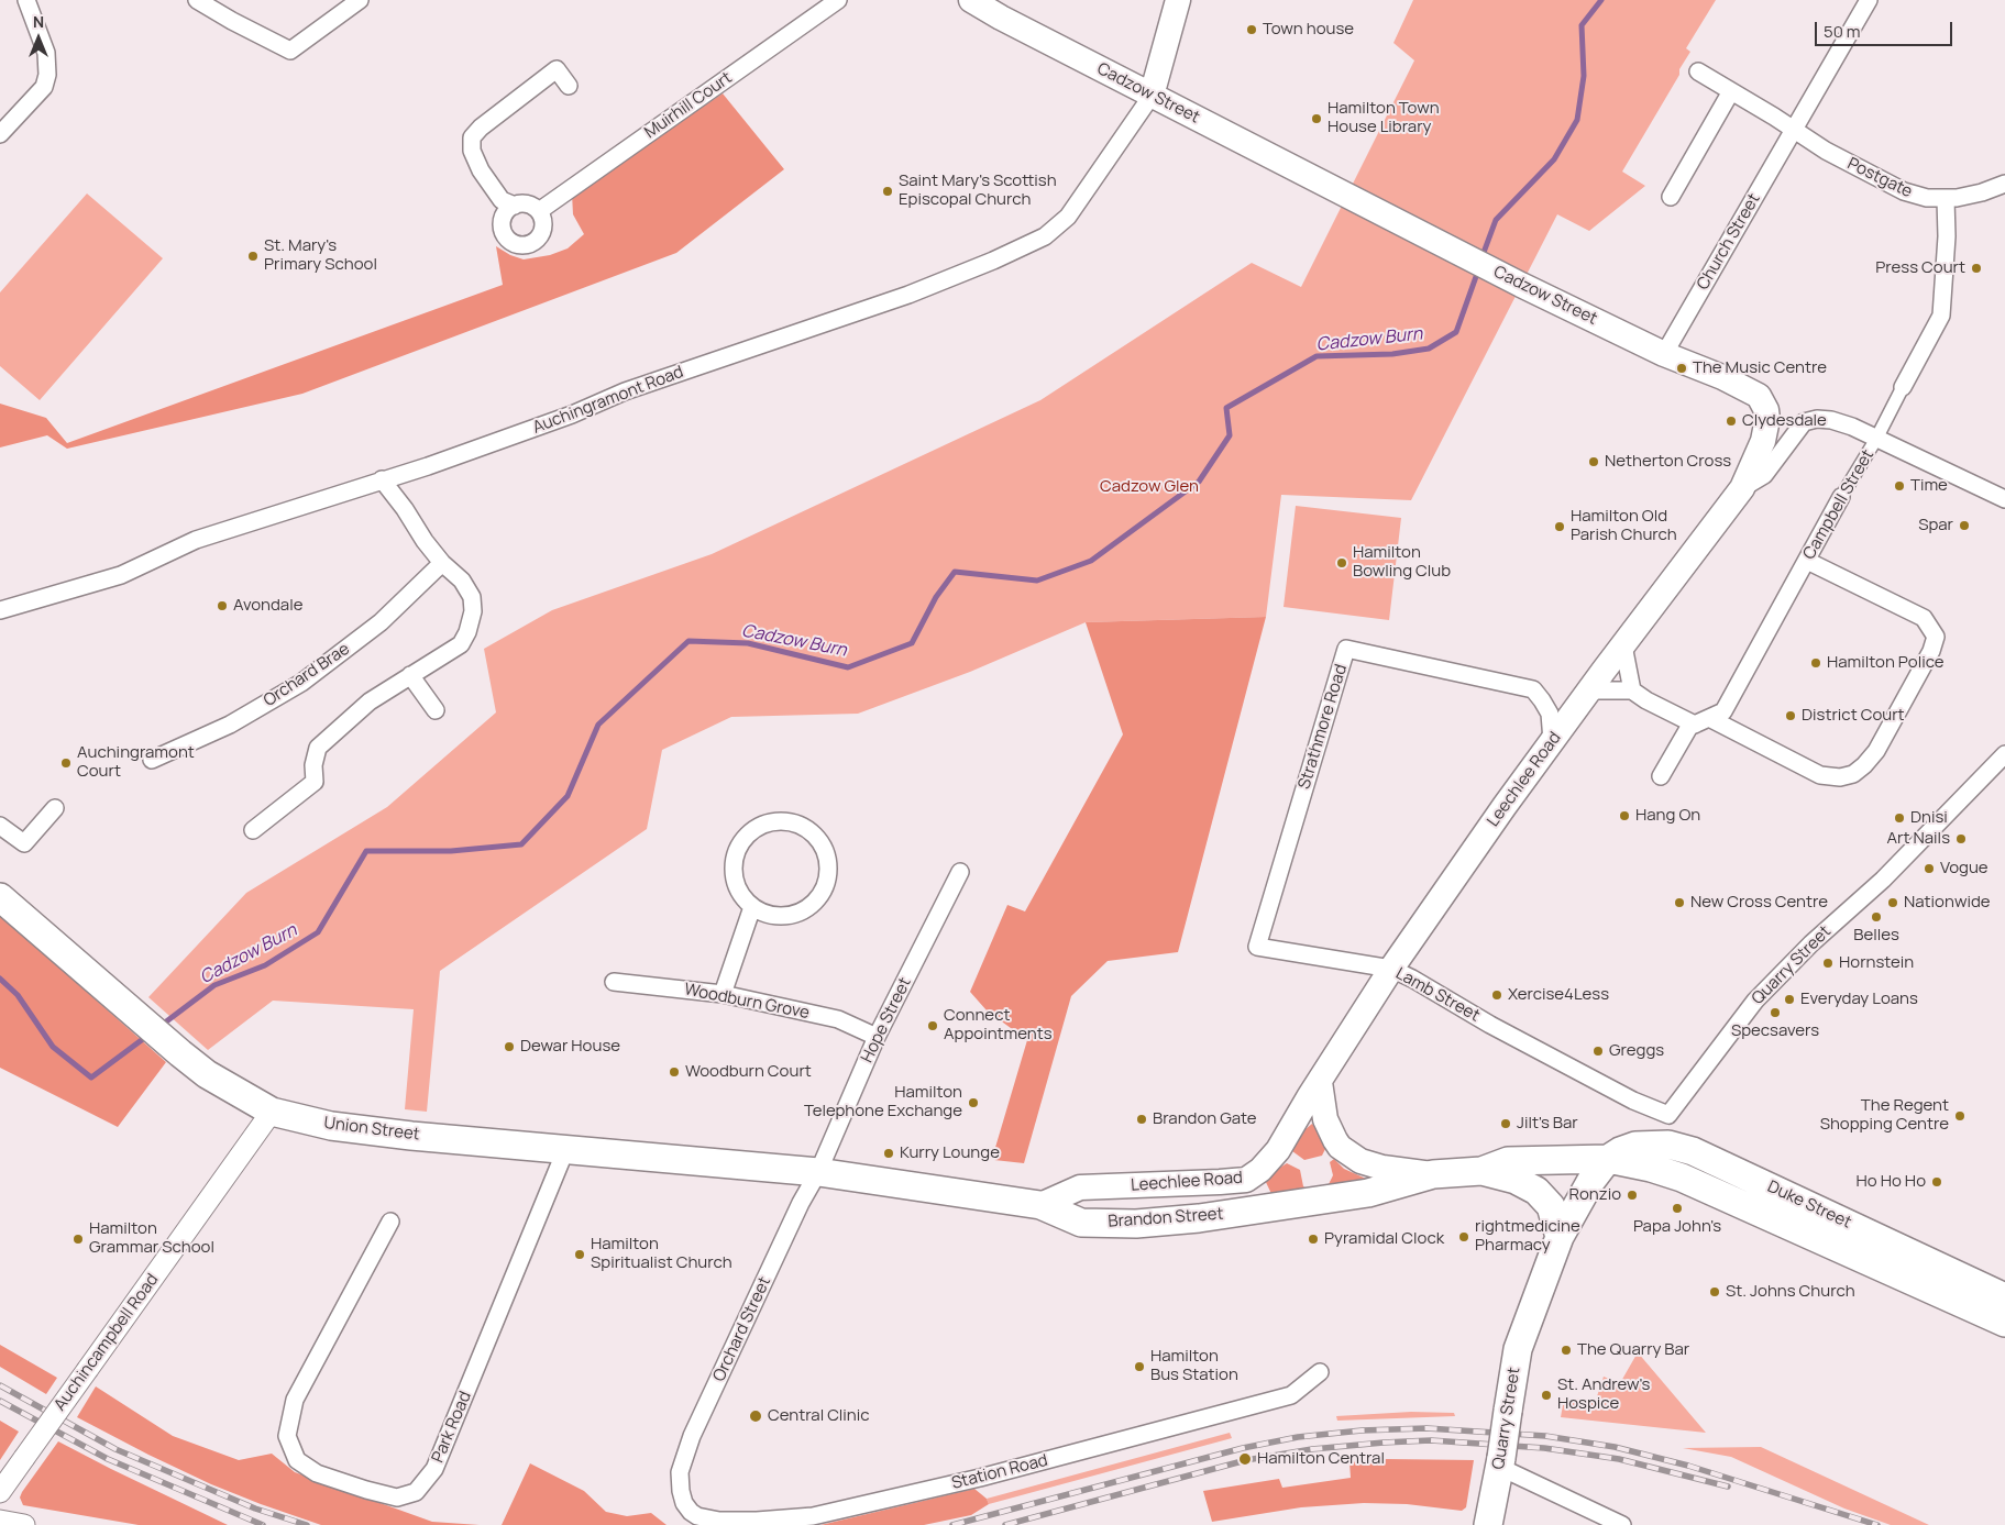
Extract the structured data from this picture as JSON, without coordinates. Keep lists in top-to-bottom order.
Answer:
{
  "streets": {
    "main road": [
      "Cadzow Street",
      "Leechlee Road",
      "Quarry Street",
      "Union Street",
      "Duke Street",
      "Brandon Street"
    ],
    "street": [
      "Muirhill Court",
      "Postgate",
      "Church Street",
      "Auchingramont Road",
      "Campbell Street",
      "Orchard Brae",
      "Strathmore Road",
      "Lamb Street",
      "Woodburn Grove",
      "Hope Street",
      "Orchard Street",
      "Auchincampbell Road",
      "Park Road",
      "Station Road"
    ]
  },
  "crossings": [
    ["Cadzow Street", "Church Street"],
    ["Cadzow Street", "Auchingramont Road"],
    ["Cadzow Street", "Leechlee Road"],
    ["Postgate", "Church Street"],
    ["Postgate", "Campbell Street"],
    ["Strathmore Road", "Leechlee Road"],
    ["Strathmore Road", "Lamb Street"],
    ["Leechlee Road", "Lamb Street"],
    ["Leechlee Road", "Brandon Street"],
    ["Quarry Street", "Lamb Street"],
    ["Quarry Street", "Duke Street"],
    ["Quarry Street", "Brandon Street"],
    ["Woodburn Grove", "Hope Street"],
    ["Hope Street", "Union Street"],
    ["Hope Street", "Brandon Street"],
    ["Hope Street", "Orchard Street"],
    ["Union Street", "Brandon Street"],
    ["Union Street", "Orchard Street"],
    ["Union Street", "Auchincampbell Road"],
    ["Union Street", "Park Road"],
    ["Duke Street", "Brandon Street"],
    ["Brandon Street", "Orchard Street"],
    ["Orchard Street", "Station Road"]
  ],
  "water": ["Cadzow Burn"],
  "parks": ["Cadzow Glen"],
  "places": [
    "Town house",
    "Hamilton Town House Library",
    "Saint Mary's Scottish Episcopal Church",
    "St. Mary's Primary School",
    "Press Court",
    "The Music Centre",
    "Clydesdale",
    "Netherton Cross",
    "Time",
    "Spar",
    "Hamilton Old Parish Church",
    "Hamilton Bowling Club",
    "Avondale",
    "Hamilton Police",
    "District Court",
    "Auchingramont Court",
    "Hang On",
    "Dnisi",
    "Art Nails",
    "Vogue",
    "New Cross Centre",
    "Nationwide",
    "Belles",
    "Hornstein",
    "Xercise4Less",
    "Everyday Loans",
    "Specsavers",
    "Connect Appointments",
    "Dewar House",
    "Greggs",
    "Woodburn Court",
    "Hamilton Telephone Exchange",
    "The Regent Shopping Centre",
    "Brandon Gate",
    "Jilt's Bar",
    "Kurry Lounge",
    "Ho Ho Ho",
    "Ronzio",
    "Papa John's",
    "rightmedicine Pharmacy",
    "Hamilton Grammar School",
    "Pyramidal Clock",
    "Hamilton Spiritualist Church",
    "St. Johns Church",
    "The Quarry Bar",
    "Hamilton Bus Station",
    "St. Andrew's Hospice",
    "Central Clinic",
    "Hamilton Central"
  ],
  "scale_bar": "50 m",
  "north": "top"
}
